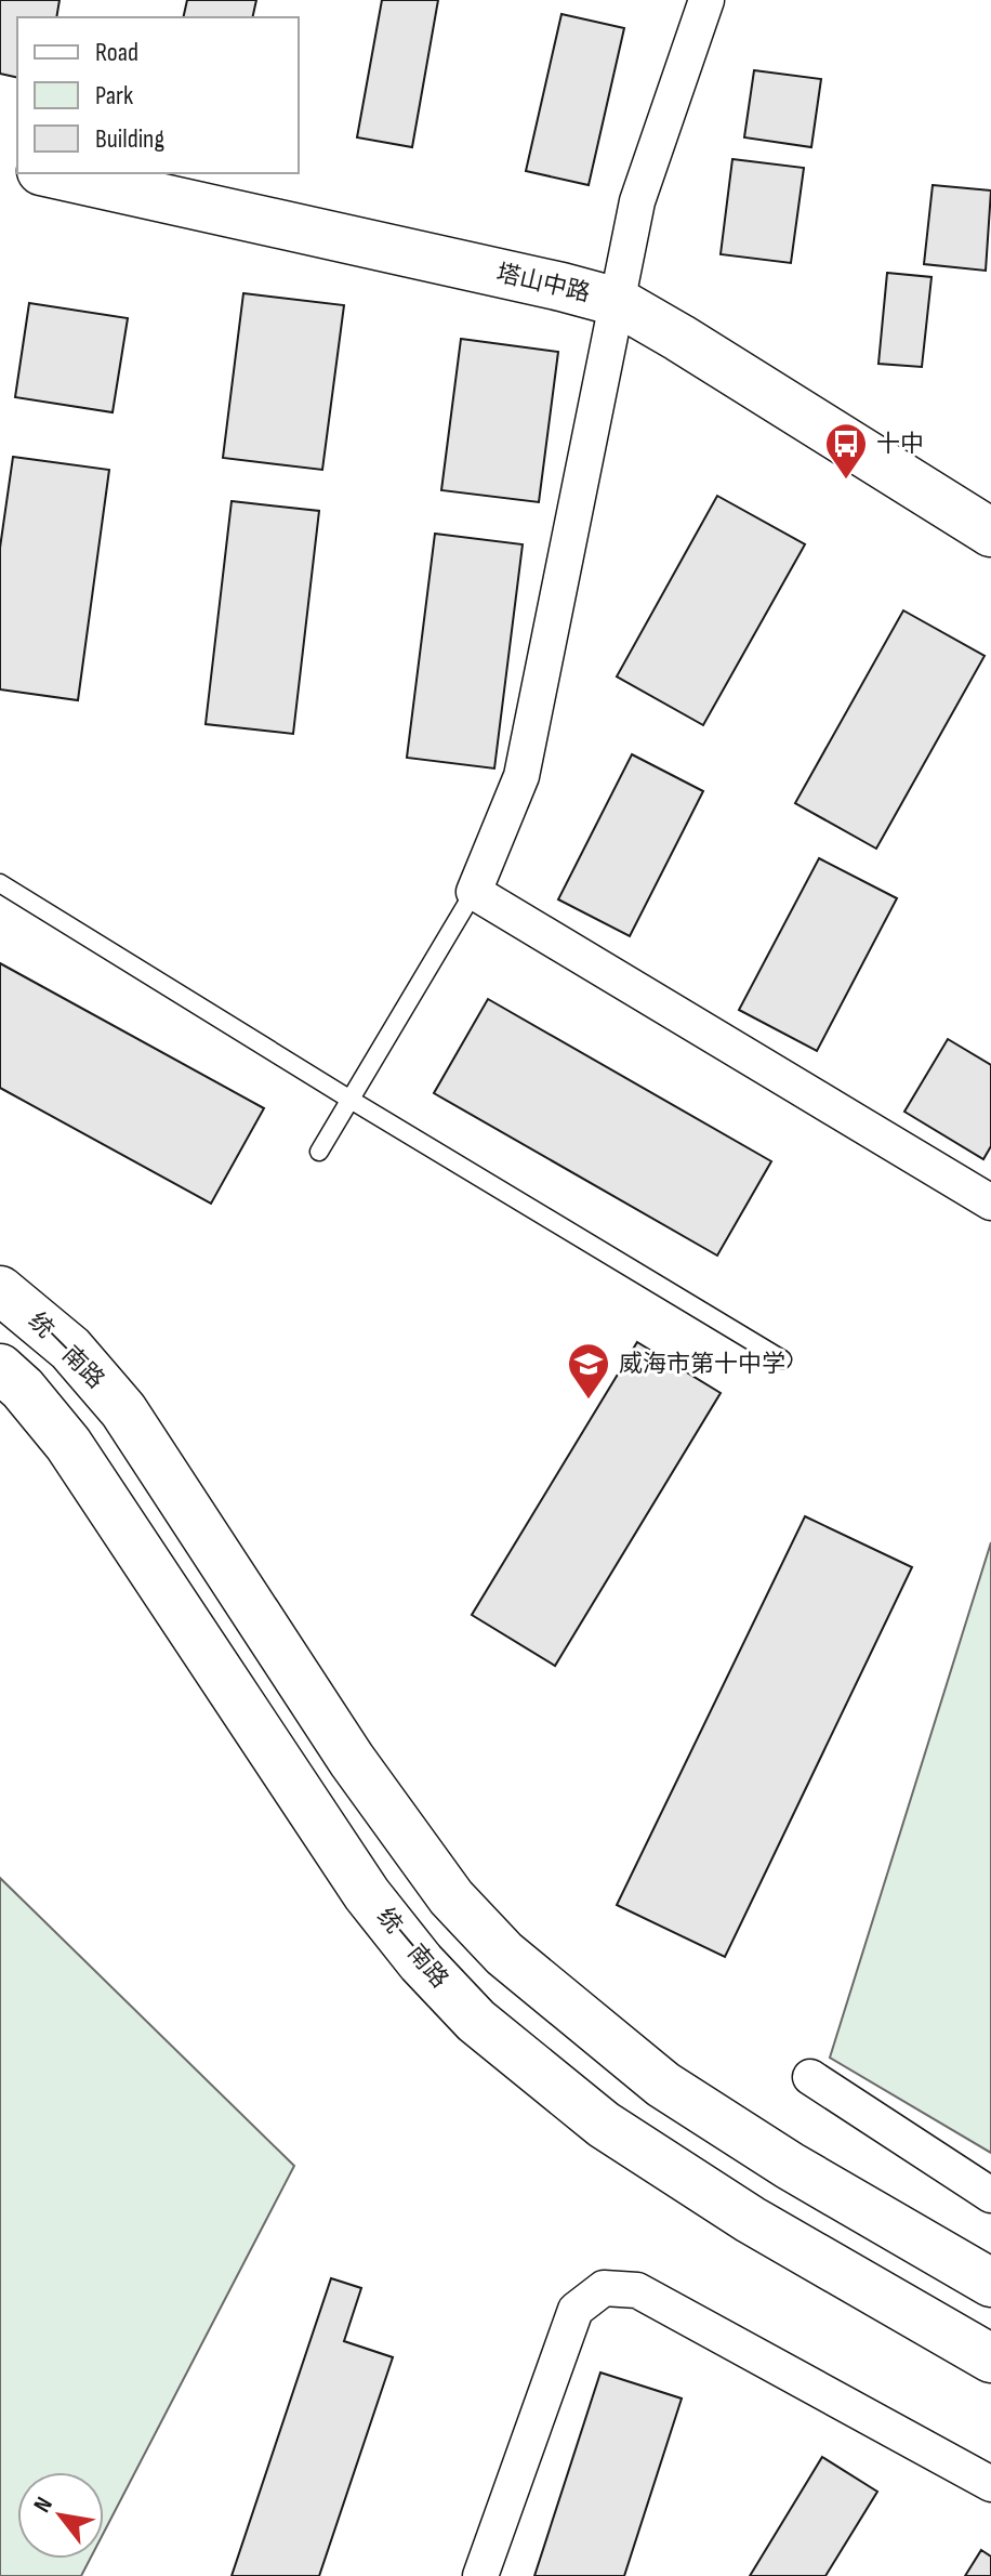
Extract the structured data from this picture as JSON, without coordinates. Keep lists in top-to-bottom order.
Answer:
{
  "streets": {
    "main road": ["塔山中路", "统一南路"]
  },
  "places": {
    "bus stop": ["十中"],
    "school or university": ["威海市第十中学"]
  },
  "legend": ["Road", "Park", "Building"],
  "north": "top left"
}
